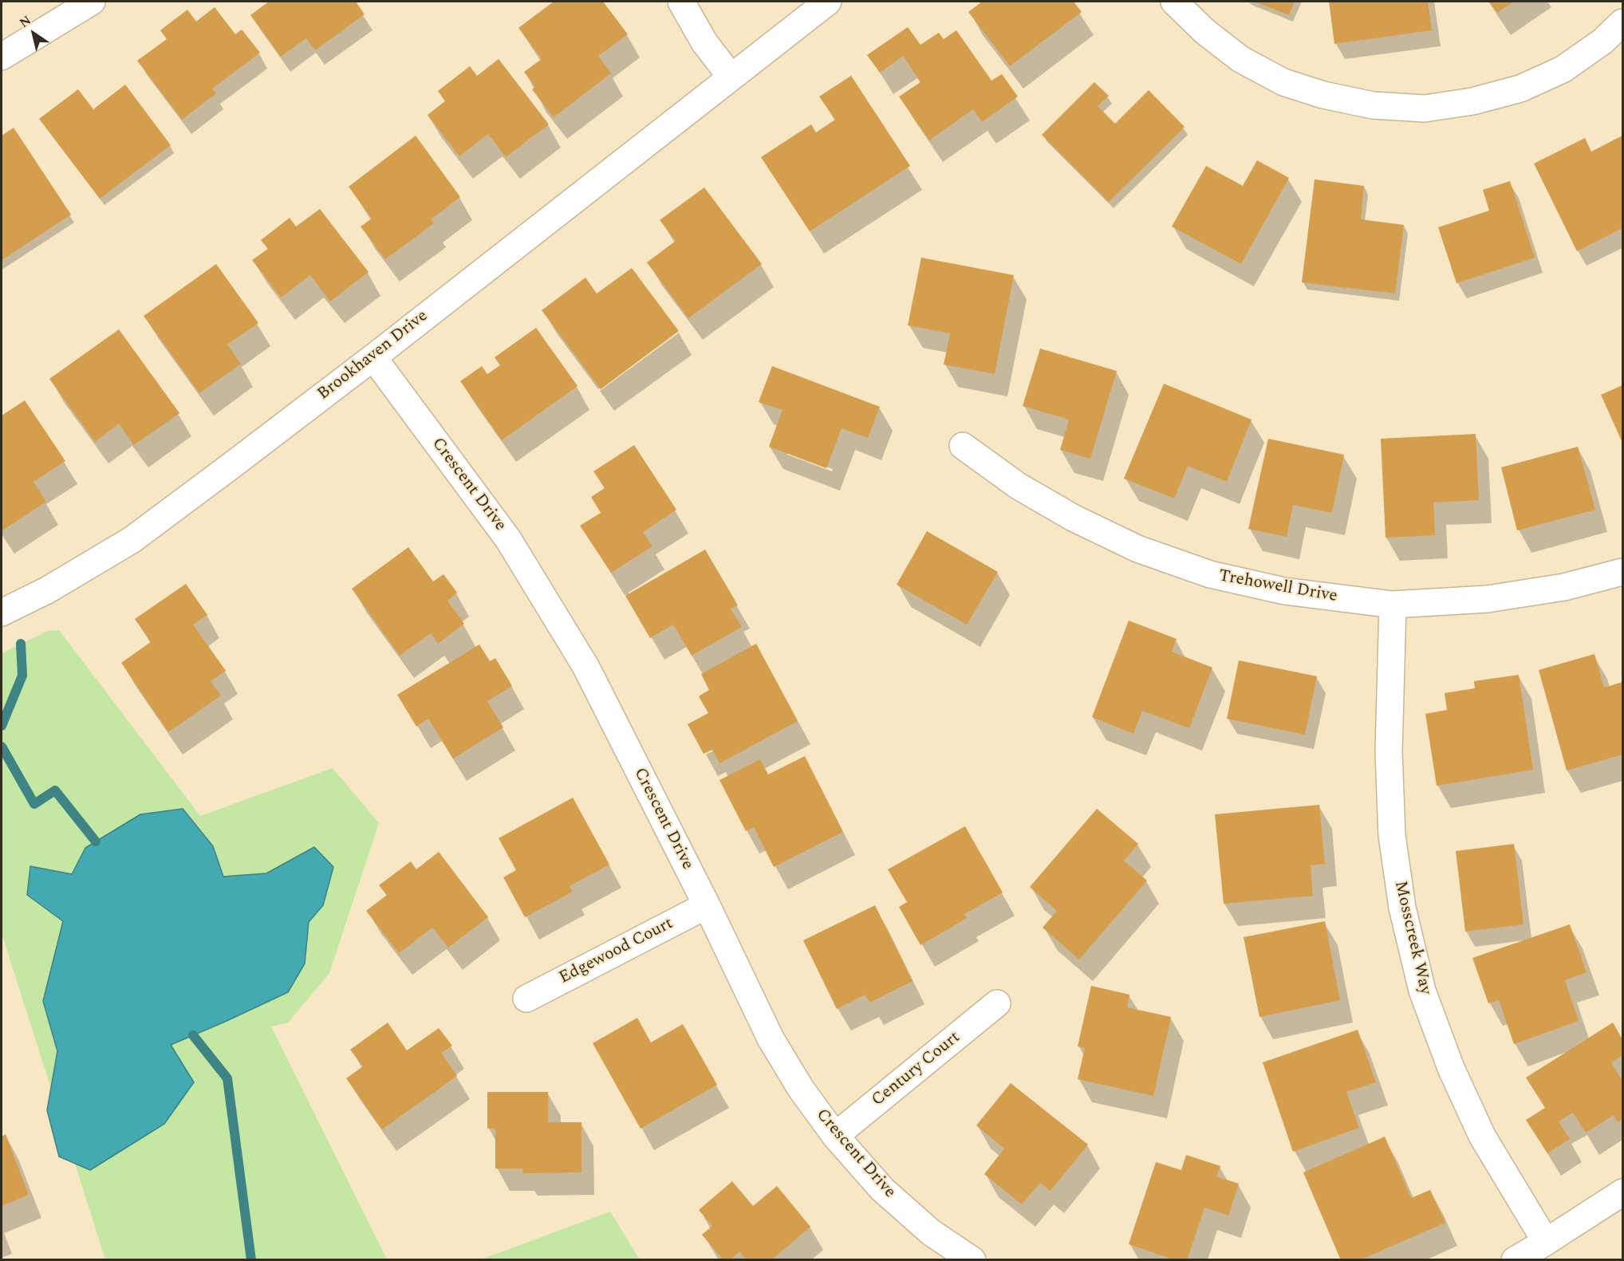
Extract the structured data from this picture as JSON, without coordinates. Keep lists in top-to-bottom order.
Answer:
{
  "streets": {
    "street": [
      "Brookhaven Drive",
      "Crescent Drive",
      "Trehowell Drive",
      "Mosscreek Way",
      "Edgewood Court",
      "Century Court"
    ]
  },
  "crossings": [
    ["Brookhaven Drive", "Crescent Drive"],
    ["Crescent Drive", "Edgewood Court"],
    ["Crescent Drive", "Century Court"],
    ["Trehowell Drive", "Mosscreek Way"]
  ],
  "north": "top left"
}
